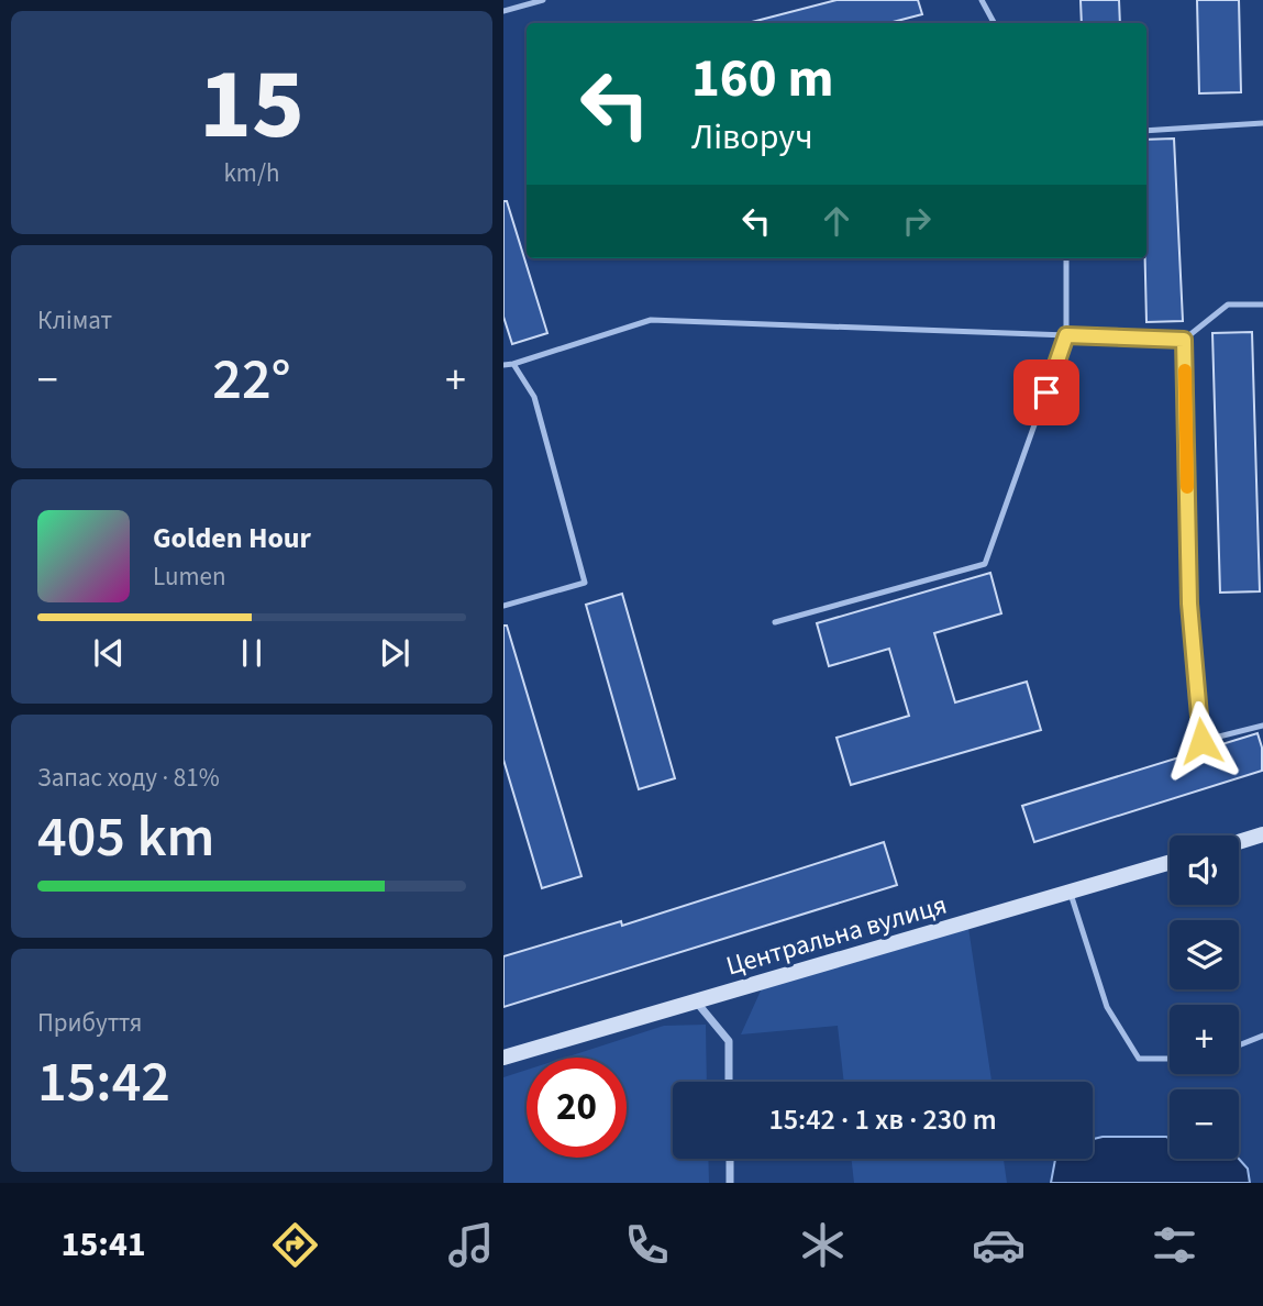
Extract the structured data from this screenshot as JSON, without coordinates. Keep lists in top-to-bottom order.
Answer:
{
  "streets": {
    "main road": ["Центральна вулиця"]
  },
  "page": {
    "tile": [
      ["15", "km/h"],
      "Клімат",
      ["Запас ходу · 81%", "405 km"],
      ["Прибуття", "15:42"]
    ],
    "turn": ["160 m", "Ліворуч"],
    "heat": ["−", "22°", "+"],
    "song": ["Golden Hour", "Lumen"],
    "map_buttons": ["+", "−"],
    "limit": "20",
    "trip": "15:42 · 1 хв · 230 m",
    "tabs": "15:41"
  }
}
